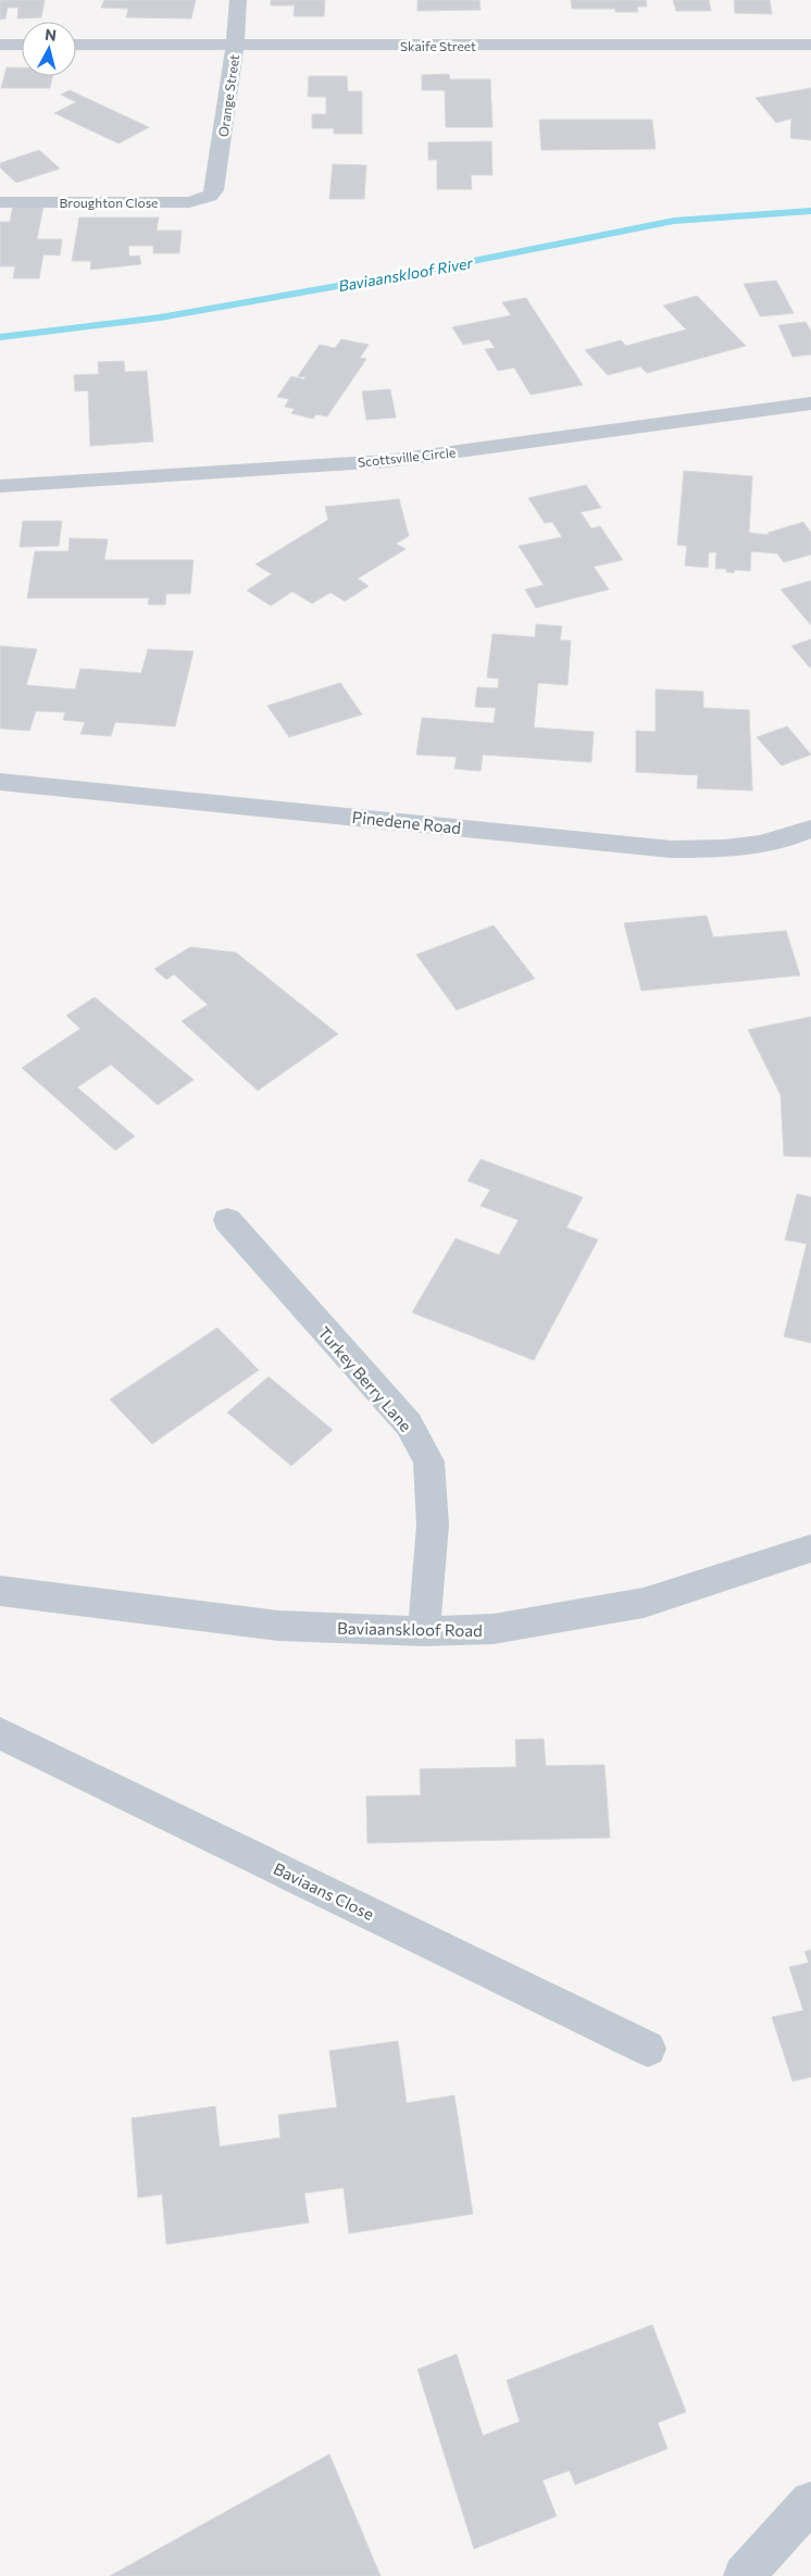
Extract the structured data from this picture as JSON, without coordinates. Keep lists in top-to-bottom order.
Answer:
{
  "streets": {
    "street": [
      "Skaife Street",
      "Orange Street",
      "Broughton Close",
      "Scottsville Circle",
      "Pinedene Road",
      "Turkey Berry Lane",
      "Baviaanskloof Road",
      "Baviaans Close"
    ]
  },
  "crossings": [
    ["Skaife Street", "Orange Street"],
    ["Orange Street", "Broughton Close"],
    ["Turkey Berry Lane", "Baviaanskloof Road"]
  ],
  "water": ["Baviaanskloof River"],
  "north": "top"
}
